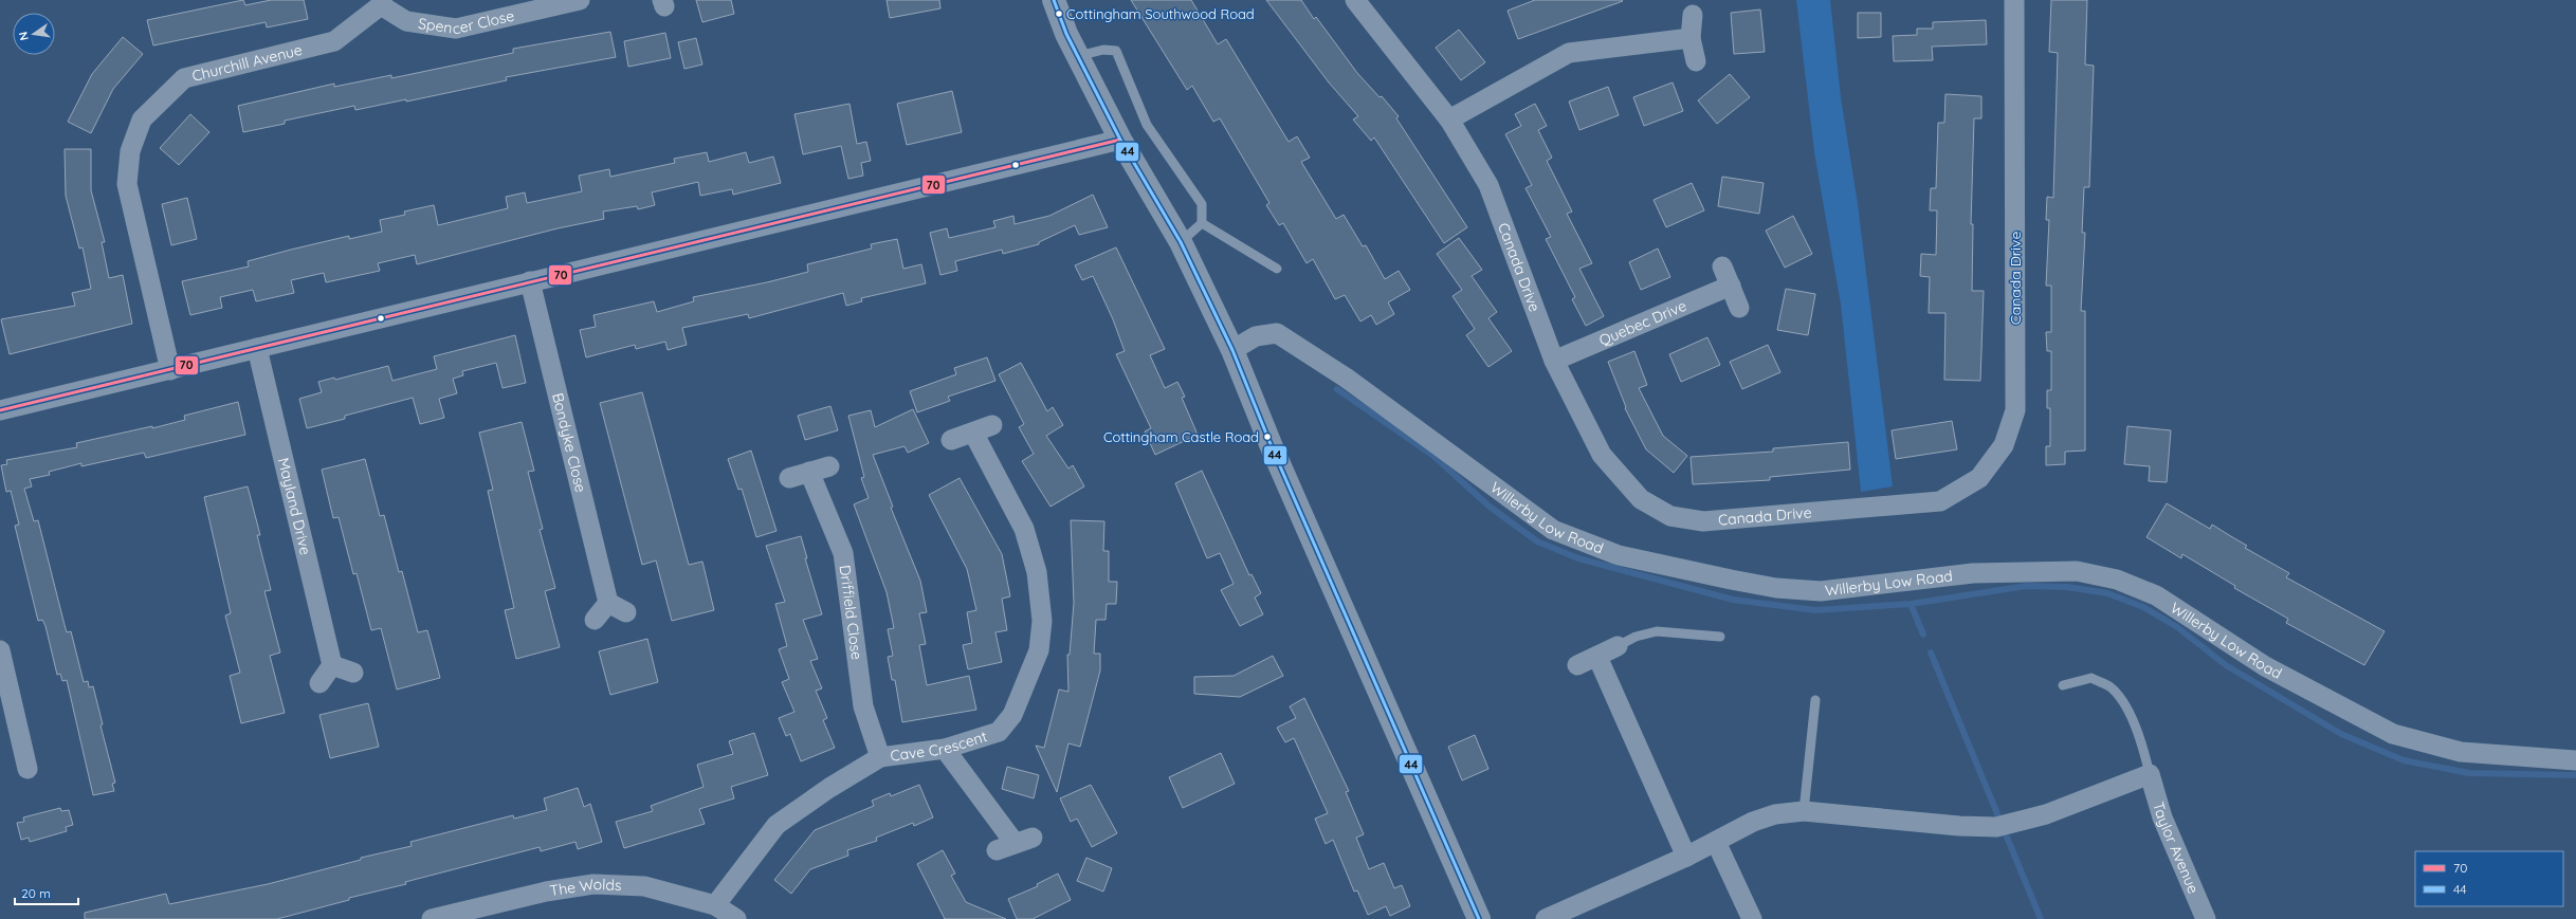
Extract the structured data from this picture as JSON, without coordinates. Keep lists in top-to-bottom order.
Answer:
{
  "streets": {
    "street": [
      "Spencer Close",
      "Churchill Avenue",
      "Canada Drive",
      "Quebec Drive",
      "Bondyke Close",
      "Mayland Drive",
      "Willerby Low Road",
      "Driffield Close",
      "Cave Crescent",
      "Taylor Avenue",
      "The Wolds"
    ]
  },
  "crossings": [
    ["Spencer Close", "Churchill Avenue"],
    ["Canada Drive", "Quebec Drive"],
    ["Driffield Close", "Cave Crescent"],
    ["Cave Crescent", "The Wolds"]
  ],
  "places": ["Cottingham Southwood Road", "Cottingham Castle Road"],
  "lines": ["transit line 44", "transit line 70"],
  "legend": ["70", "44"],
  "scale_bar": "20 m",
  "north": "left"
}
